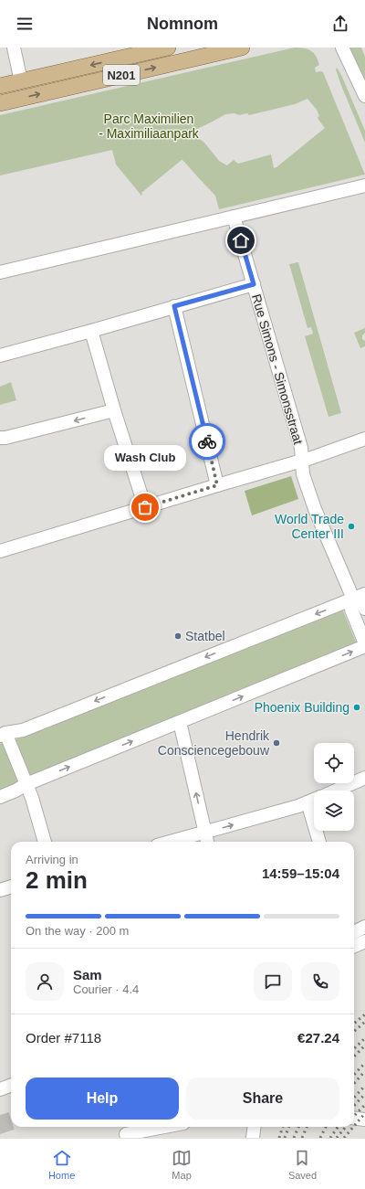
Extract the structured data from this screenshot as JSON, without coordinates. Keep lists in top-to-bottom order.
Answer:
{
  "streets": {
    "main road": ["N201"],
    "street": ["Rue Simons - Simonsstraat"]
  },
  "parks": ["Parc Maximilien - Maximiliaanpark"],
  "places": [
    "Wash Club",
    "World Trade Center III",
    "Statbel",
    "Phoenix Building",
    "Hendrik Consciencegebouw"
  ],
  "page": {
    "header": "Nomnom",
    "bubble": "Wash Club",
    "heading": ["2 min", "Arriving in", "14:59–15:04"],
    "panel": [
      "Sam",
      "Courier · 4.4",
      "Order #7118",
      "€27.24"
    ],
    "bar": "On the way · 200 m",
    "buttons": ["Help", "Share"],
    "tabs": ["Home", "Map", "Saved"]
  }
}
